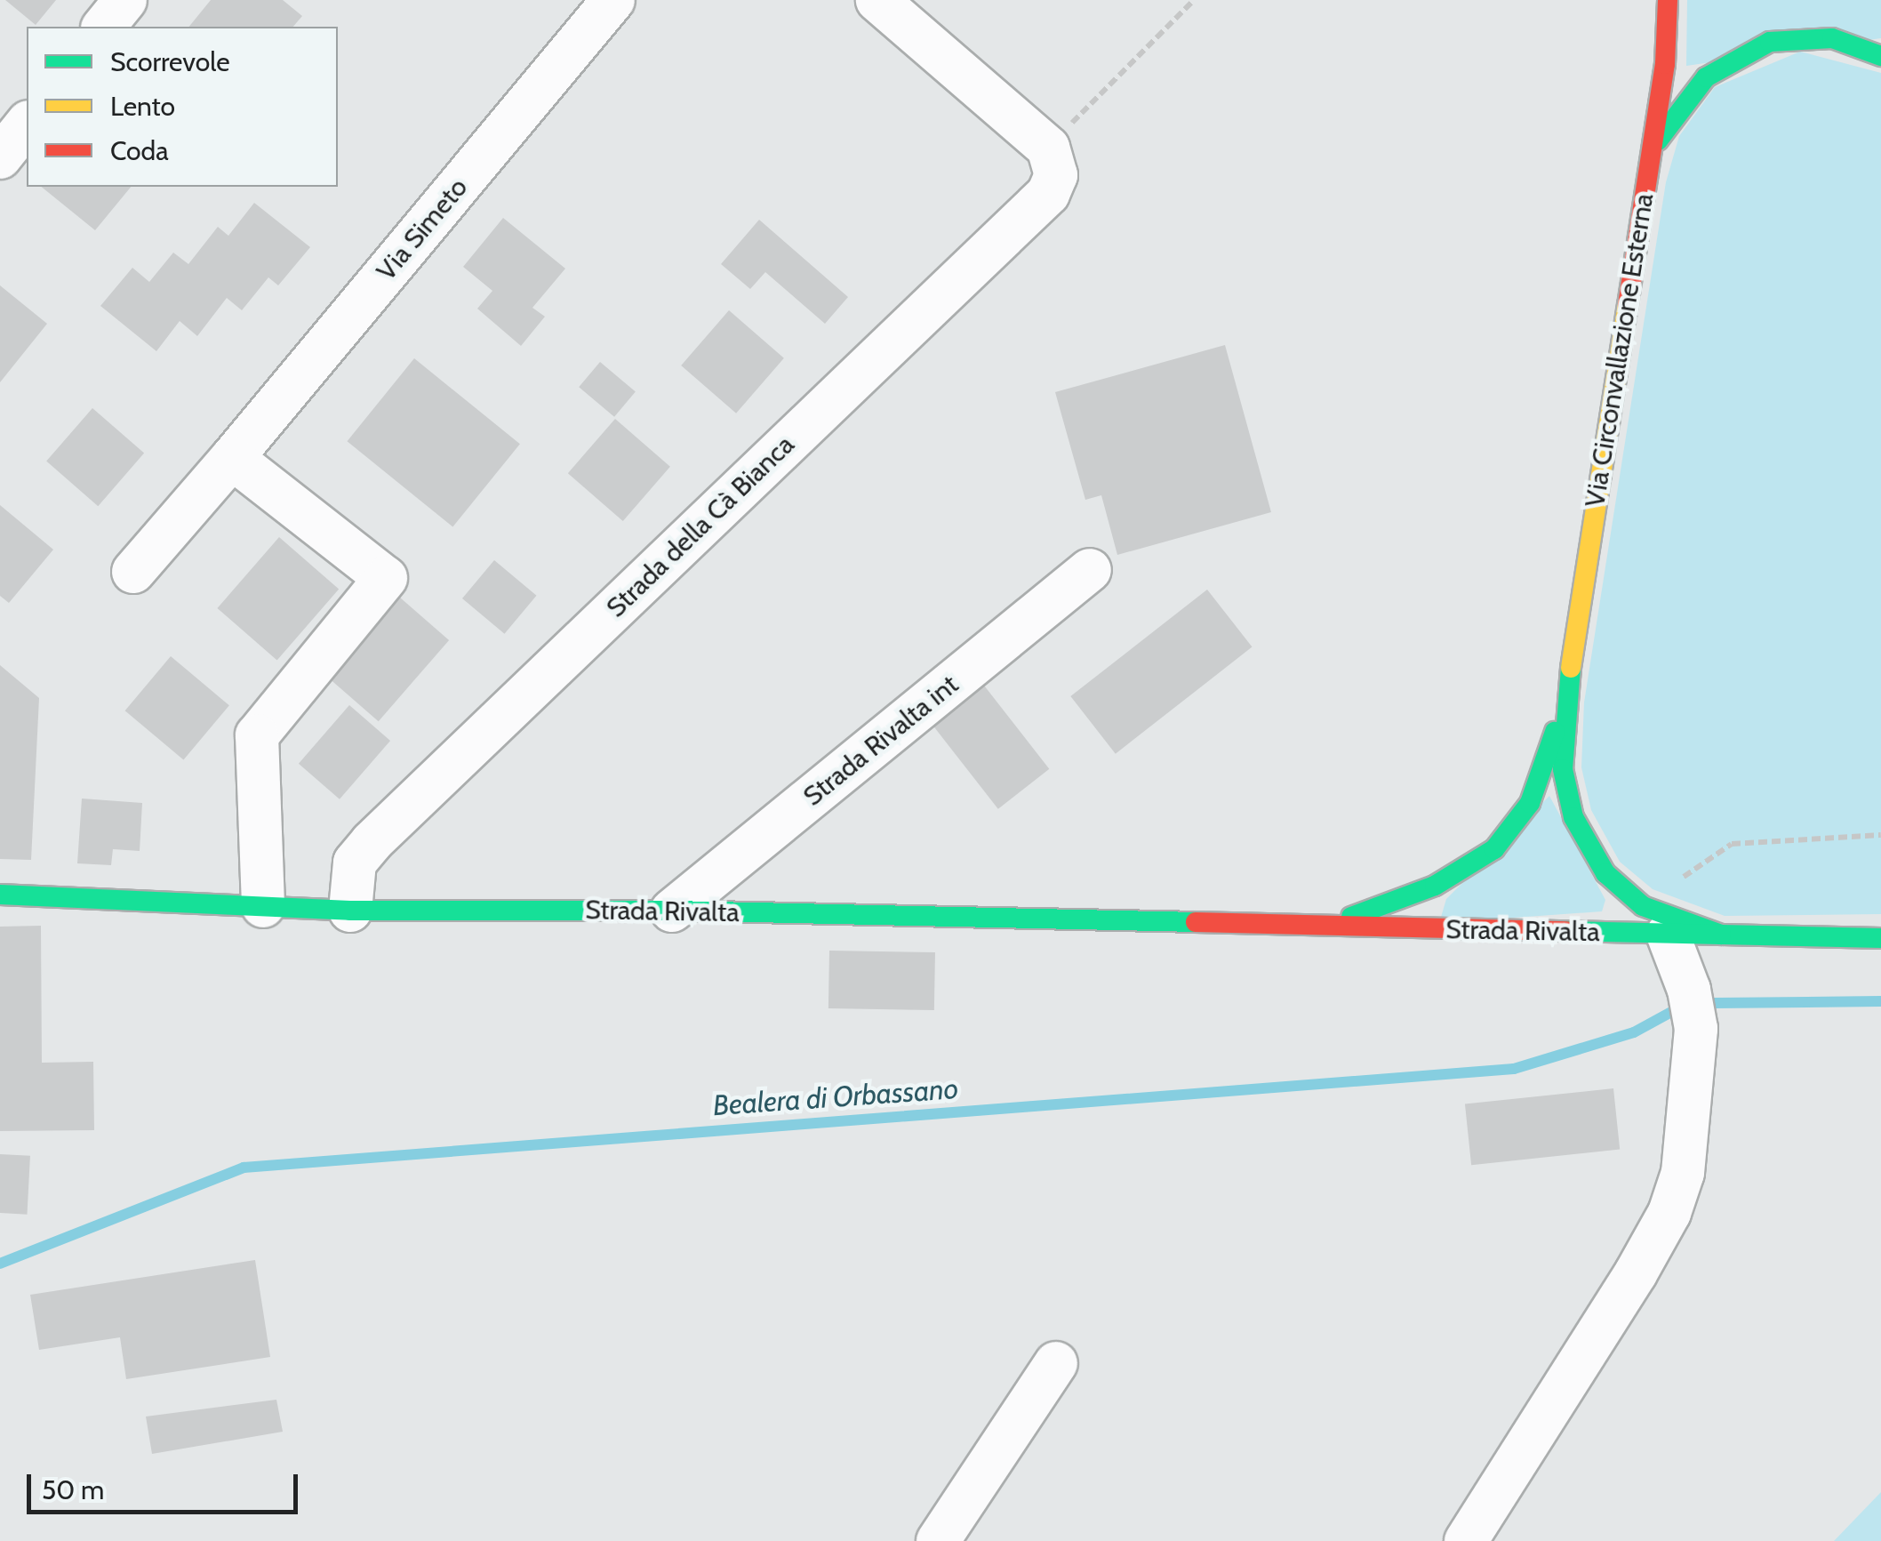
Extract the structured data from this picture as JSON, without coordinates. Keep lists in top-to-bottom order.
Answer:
{
  "streets": {
    "street": [
      "Via Simeto",
      "Via Circonvallazione Esterna",
      "Strada della Cà Bianca",
      "Strada Rivalta int",
      "Strada Rivalta"
    ]
  },
  "crossings": [
    ["Via Circonvallazione Esterna", "Strada Rivalta"],
    ["Strada della Cà Bianca", "Strada Rivalta"],
    ["Strada Rivalta int", "Strada Rivalta"]
  ],
  "water": ["Bealera di Orbassano"],
  "legend": ["Scorrevole", "Lento", "Coda"],
  "scale_bar": "50 m"
}
